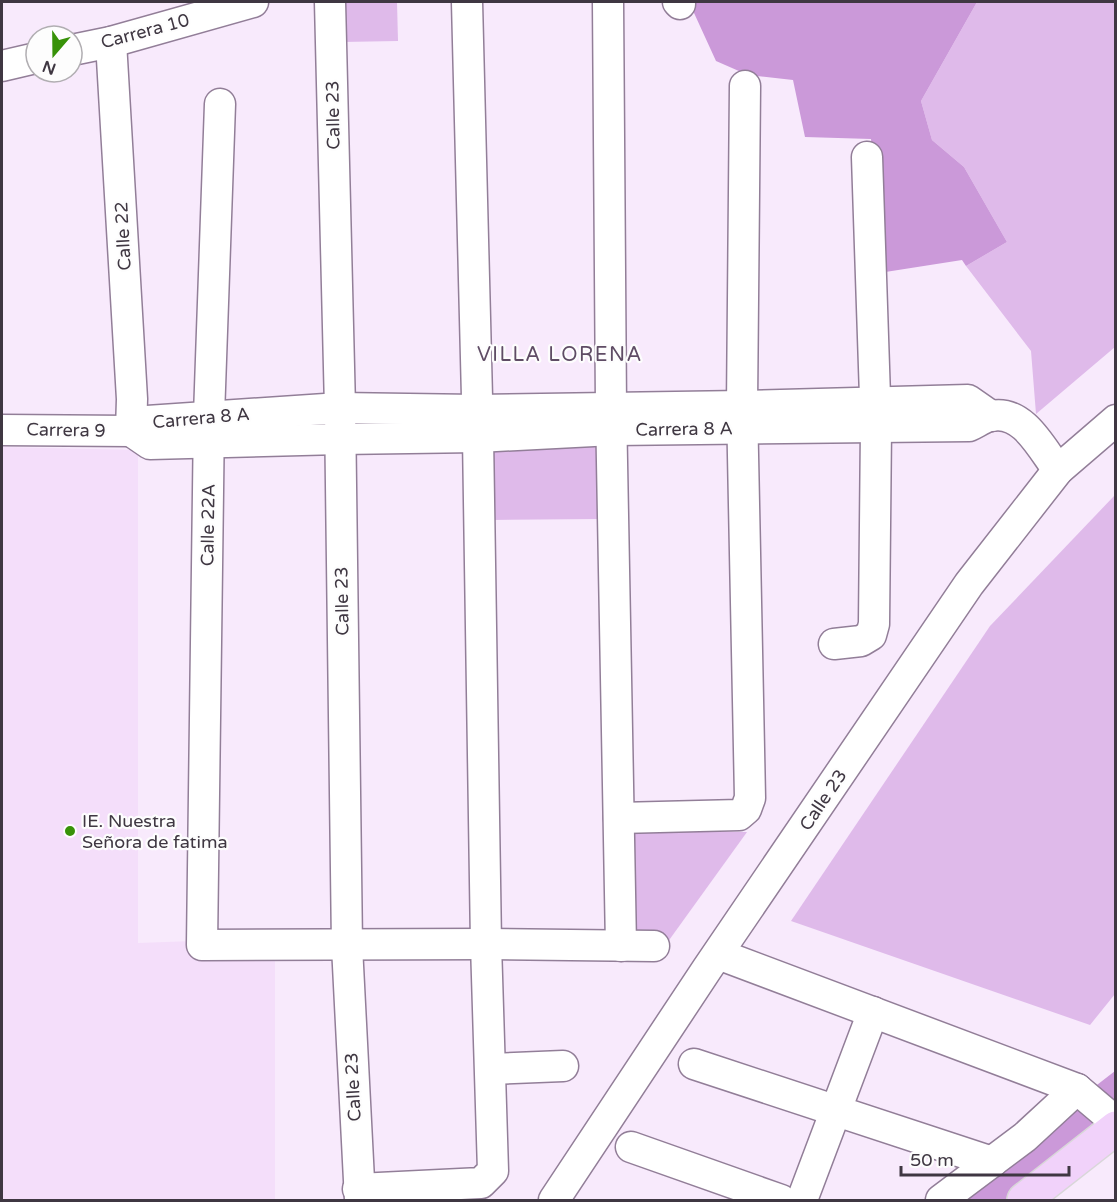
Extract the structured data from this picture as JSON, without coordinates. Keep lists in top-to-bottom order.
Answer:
{
  "streets": {
    "street": [
      "Carrera 10",
      "Calle 23",
      "Calle 22",
      "Carrera 8 A",
      "Carrera 9",
      "Calle 22A"
    ]
  },
  "crossings": [
    ["Carrera 10", "Calle 22"],
    ["Calle 23", "Carrera 8 A"],
    ["Calle 23", "Calle 22A"],
    ["Calle 22", "Carrera 8 A"],
    ["Calle 22", "Carrera 9"],
    ["Carrera 8 A", "Carrera 9"],
    ["Carrera 8 A", "Calle 22A"]
  ],
  "districts": ["VILLA LORENA"],
  "places": ["IE. Nuestra Señora de fatima"],
  "scale_bar": "50 m",
  "north": "bottom"
}
